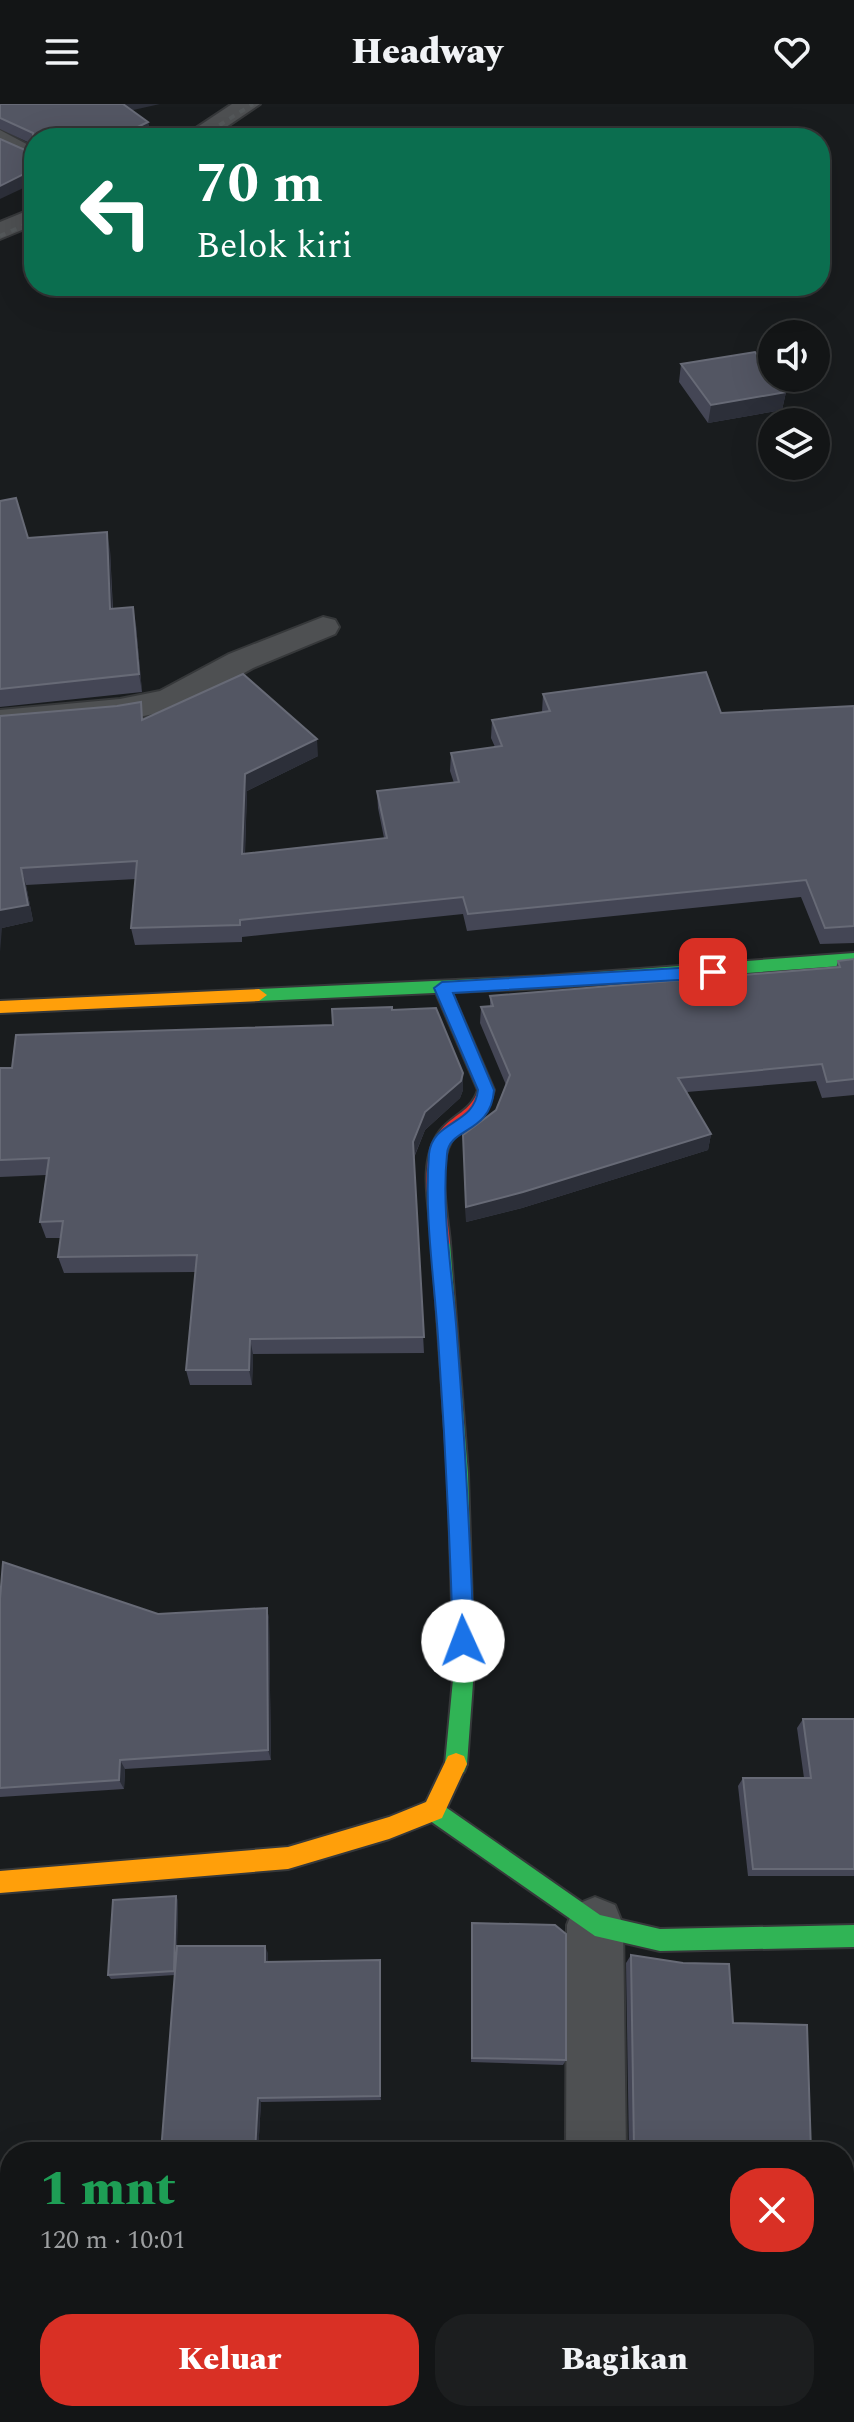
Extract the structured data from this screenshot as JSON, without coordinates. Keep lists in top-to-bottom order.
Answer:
{
  "page": {
    "header": "Headway",
    "turn": ["70 m", "Belok kiri"],
    "heading": ["1 mnt", "120 m · 10:01"],
    "buttons": ["Keluar", "Bagikan"]
  }
}
